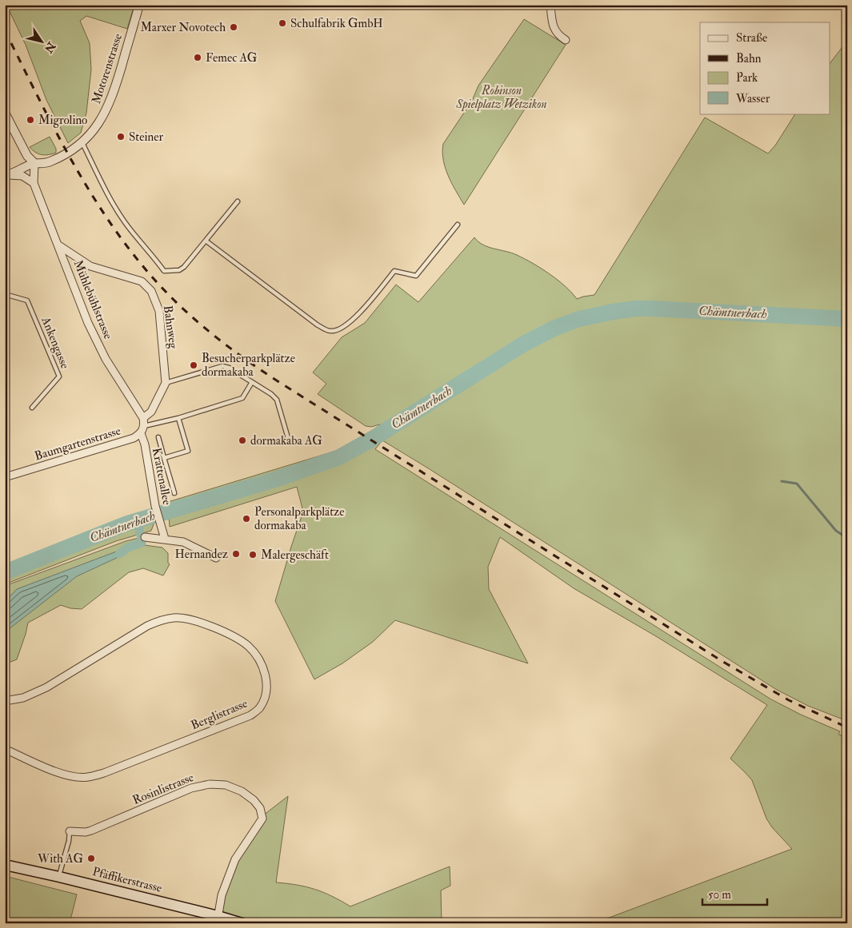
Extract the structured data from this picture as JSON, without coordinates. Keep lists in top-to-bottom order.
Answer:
{
  "streets": {
    "main road": ["Pfäffikerstrasse"],
    "street": [
      "Motorenstrasse",
      "Mühlebühlstrasse",
      "Bahnweg",
      "Baumgartenstrasse",
      "Krattenallee",
      "Berglistrasse",
      "Rosinlistrasse"
    ],
    "lane": ["Ankengasse"]
  },
  "crossings": [
    ["Motorenstrasse", "Mühlebühlstrasse"],
    ["Mühlebühlstrasse", "Bahnweg"],
    ["Baumgartenstrasse", "Krattenallee"],
    ["Rosinlistrasse", "Pfäffikerstrasse"]
  ],
  "water": ["Chämtnerbach"],
  "parks": ["Robinson Spielplatz Wetzikon"],
  "places": [
    "Schulfabrik GmbH",
    "Marxer Novotech",
    "Femec AG",
    "Migrolino",
    "Steiner",
    "Besucherparkplätze dormakaba",
    "dormakaba AG",
    "Personalparkplätze dormakaba",
    "Hernandez",
    "Malergeschäft",
    "With AG"
  ],
  "legend": [
    "Straße",
    "Bahn",
    "Park",
    "Wasser"
  ],
  "scale_bar": "50 m",
  "north": "bottom right"
}
